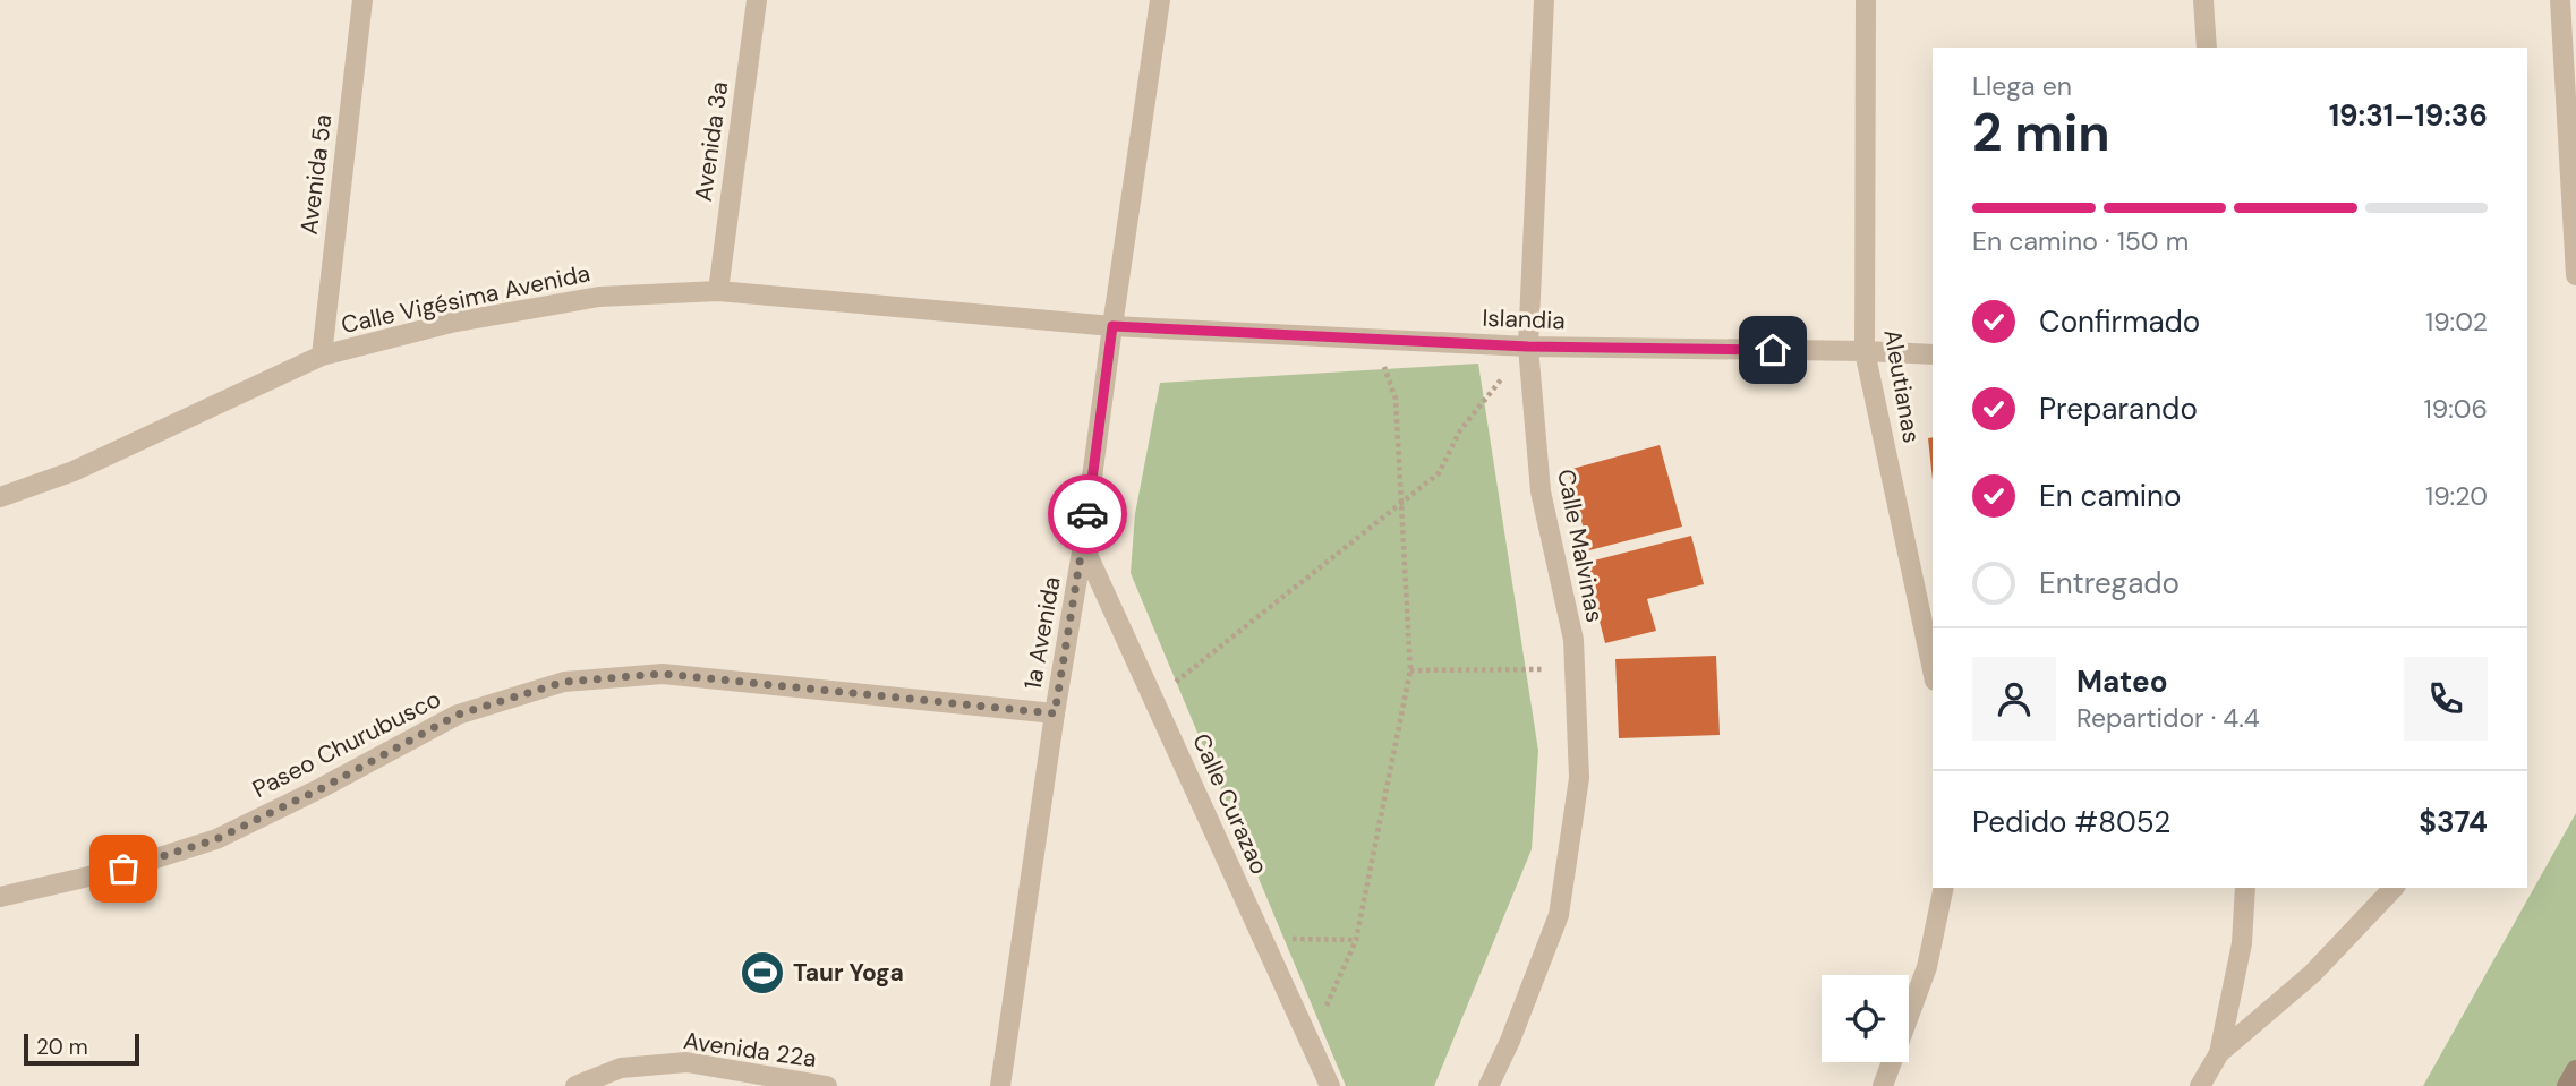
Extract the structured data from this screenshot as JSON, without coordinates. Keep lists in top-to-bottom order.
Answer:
{
  "streets": {
    "street": [
      "Avenida 3a",
      "Avenida 5a",
      "Calle Vigésima Avenida",
      "Islandia",
      "Aleutianas",
      "Calle Malvinas",
      "1a Avenida",
      "Paseo Churubusco",
      "Calle Curazao",
      "Avenida 22a"
    ]
  },
  "crossings": [
    ["Avenida 3a", "Calle Vigésima Avenida"],
    ["Avenida 5a", "Calle Vigésima Avenida"],
    ["Calle Vigésima Avenida", "Islandia"],
    ["Calle Vigésima Avenida", "1a Avenida"],
    ["Islandia", "Aleutianas"],
    ["Islandia", "Calle Malvinas"],
    ["Islandia", "1a Avenida"],
    ["1a Avenida", "Paseo Churubusco"],
    ["1a Avenida", "Calle Curazao"]
  ],
  "places": {
    "sports": ["Taur Yoga"]
  },
  "scale_bar": "20 m",
  "page": {
    "heading": ["2 min", "Llega en", "19:31–19:36"],
    "panel": [
      "Mateo",
      "Repartidor · 4.4",
      "Pedido #8052",
      "$374"
    ],
    "bar": "En camino · 150 m",
    "list": [
      ["Confirmado", "19:02"],
      ["Preparando", "19:06"],
      ["En camino", "19:20"],
      "Entregado"
    ],
    "scale": "20 m"
  }
}
